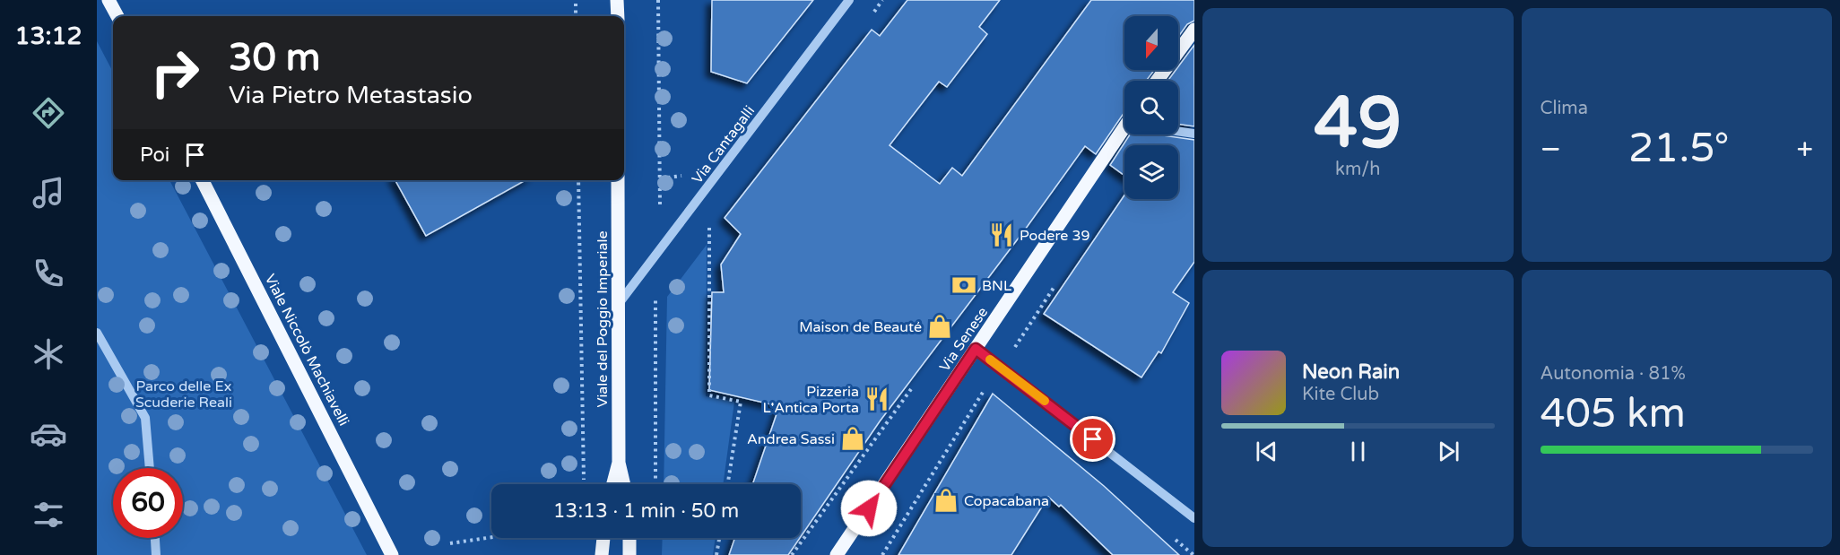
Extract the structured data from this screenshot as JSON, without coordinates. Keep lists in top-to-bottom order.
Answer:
{
  "streets": {
    "main road": ["Viale del Poggio Imperiale", "Via Senese", "Viale Niccolò Machiavelli"],
    "street": ["Via Cantagalli"]
  },
  "crossings": [
    ["Via Cantagalli", "Viale del Poggio Imperiale"]
  ],
  "parks": ["Parco delle Ex Scuderie Reali"],
  "places": {
    "restaurant": ["Podere 39", "Pizzeria L'Antica Porta"],
    "bank": ["BNL"],
    "shop": ["Maison de Beauté", "Andrea Sassi", "Copacabana"]
  },
  "north": "bottom",
  "page": {
    "tabs": "13:12",
    "tile": [
      ["49", "km/h"],
      "Clima",
      ["Autonomia · 81%", "405 km"]
    ],
    "turn": ["30 m", "Via Pietro Metastasio"],
    "heat": ["−", "21.5°", "+"],
    "then": "Poi",
    "song": ["Neon Rain", "Kite Club"],
    "limit": "60",
    "trip": "13:13 · 1 min · 50 m"
  }
}
